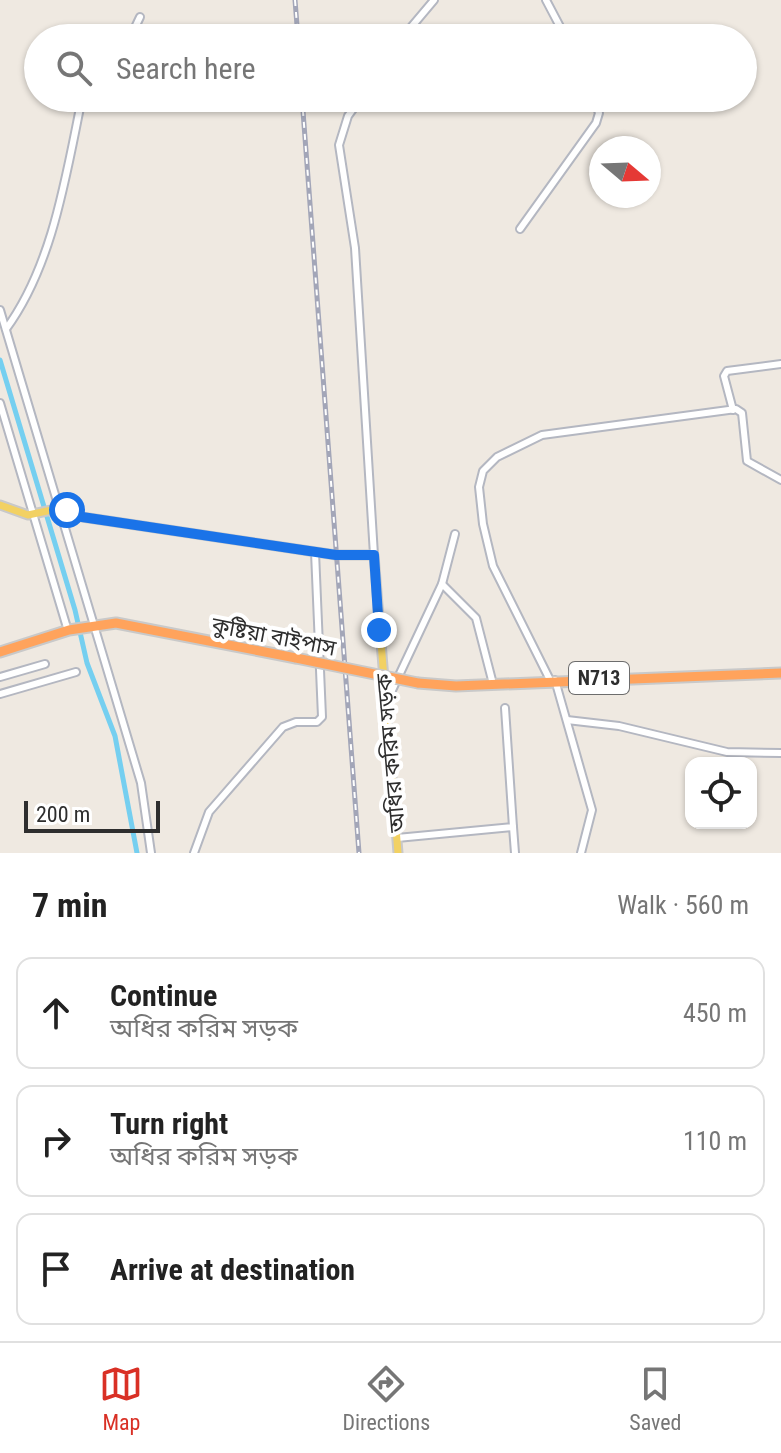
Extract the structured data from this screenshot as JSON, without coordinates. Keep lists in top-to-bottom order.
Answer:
{
  "streets": {
    "highway": ["কুষ্টিয়া বাইপাস", "N713"],
    "main road": ["অধির করিম সড়ক"]
  },
  "scale_bar": "200 m",
  "north": "right",
  "page": {
    "search": "Search here",
    "scale": "200 m",
    "heading": ["7 min", "Walk · 560 m"],
    "list": [
      ["Continue", "অধির করিম সড়ক", "450 m"],
      ["Turn right", "অধির করিম সড়ক", "110 m"],
      "Arrive at destination"
    ],
    "nav": ["Map", "Directions", "Saved"]
  }
}
